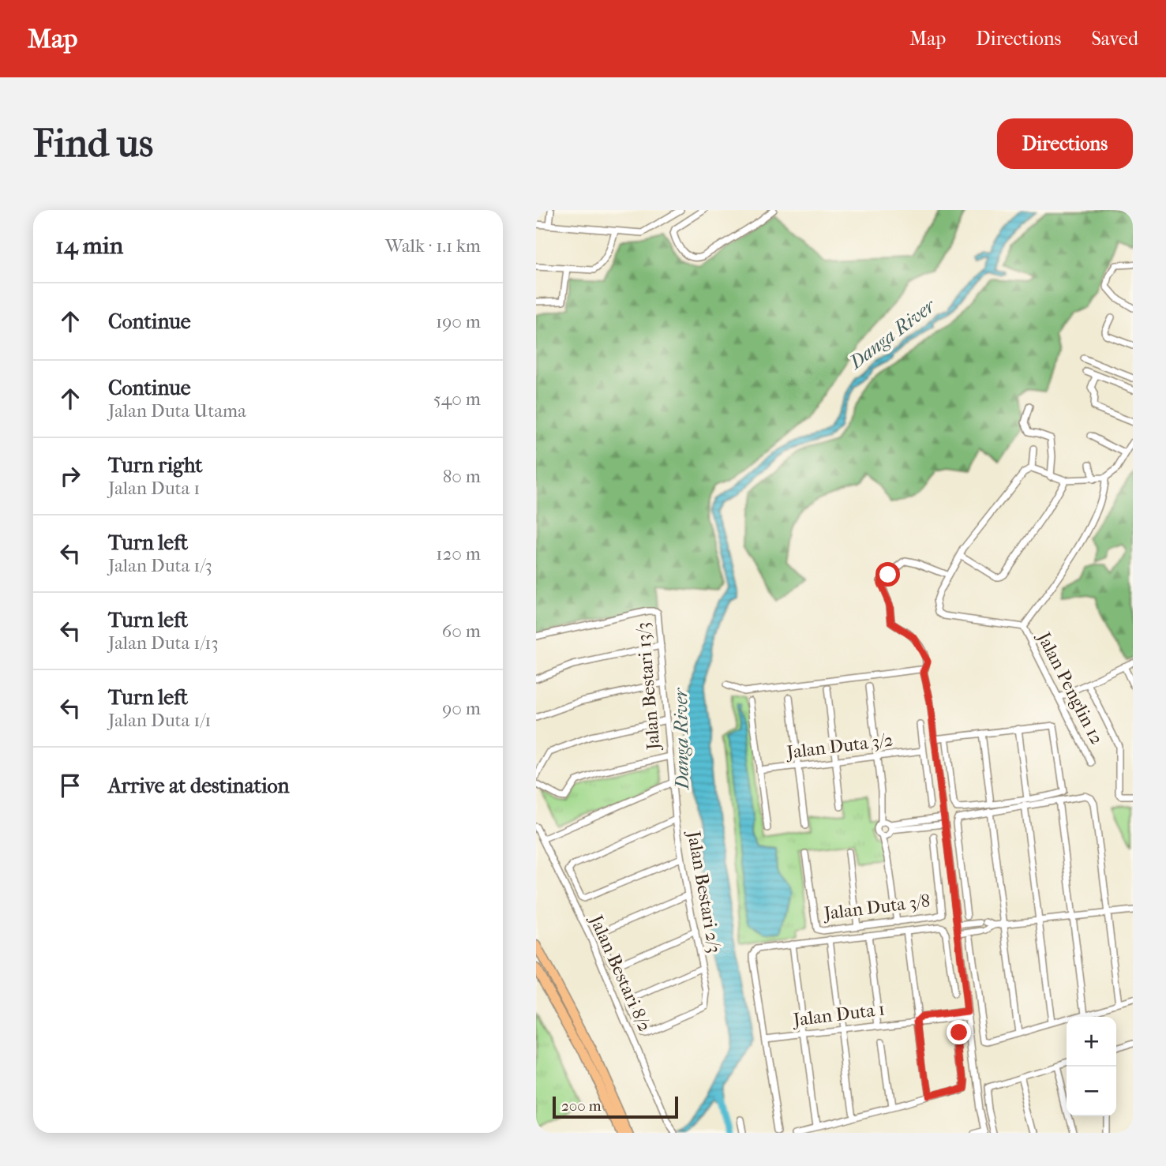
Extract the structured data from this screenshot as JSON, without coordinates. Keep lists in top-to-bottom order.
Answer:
{
  "streets": {
    "street": [
      "Jalan Bestari 13/3",
      "Jalan Penglin 12",
      "Jalan Duta 3/2",
      "Jalan Bestari 2/3",
      "Jalan Duta 3/8",
      "Jalan Bestari 8/2",
      "Jalan Duta 1"
    ]
  },
  "crossings": [
    ["Jalan Bestari 13/3", "Jalan Bestari 2/3"]
  ],
  "water": ["Danga River"],
  "scale_bar": "200 m",
  "page": {
    "header": "Map",
    "nav": ["Map", "Directions", "Saved"],
    "buttons": "Directions",
    "title": "Find us",
    "heading": ["14 min", "Walk · 1.1 km"],
    "list": [
      ["Continue", "190 m"],
      ["Continue", "Jalan Duta Utama", "540 m"],
      ["Turn right", "Jalan Duta 1", "80 m"],
      ["Turn left", "Jalan Duta 1/3", "120 m"],
      ["Turn left", "Jalan Duta 1/13", "60 m"],
      ["Turn left", "Jalan Duta 1/1", "90 m"],
      "Arrive at destination"
    ],
    "map_buttons": ["+", "−"],
    "scale": "200 m"
  }
}
